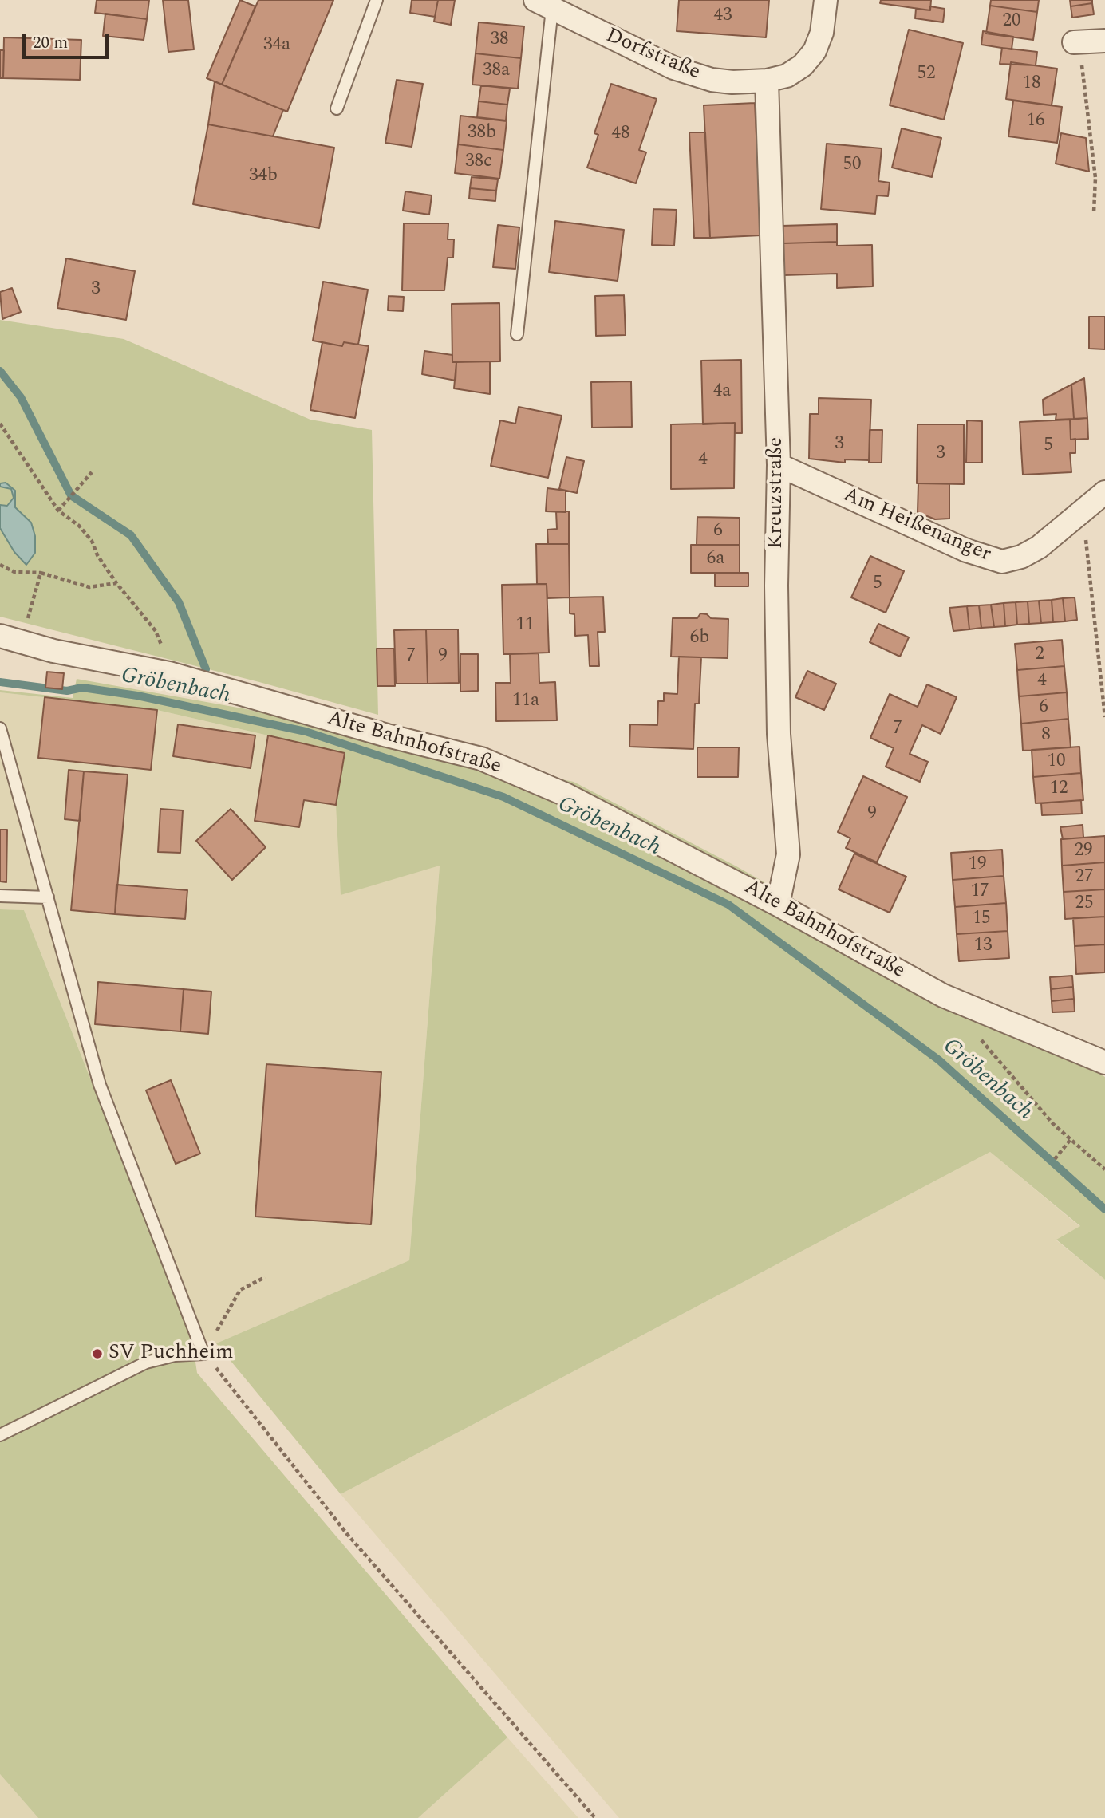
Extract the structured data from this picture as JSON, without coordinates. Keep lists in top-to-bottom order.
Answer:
{
  "streets": {
    "street": [
      "Dorfstraße",
      "Kreuzstraße",
      "Am Heißenanger",
      "Alte Bahnhofstraße"
    ]
  },
  "crossings": [
    ["Dorfstraße", "Kreuzstraße"],
    ["Kreuzstraße", "Am Heißenanger"],
    ["Kreuzstraße", "Alte Bahnhofstraße"]
  ],
  "water": ["Gröbenbach"],
  "places": ["SV Puchheim"],
  "house_numbers": [
    "43",
    "20",
    "38",
    "34a",
    "38a",
    "52",
    "18",
    "16",
    "38b",
    "48",
    "38c",
    "50",
    "34b",
    "3",
    "4a",
    "3",
    "5",
    "3",
    "4",
    "6",
    "6a",
    "5",
    "11",
    "6b",
    "2",
    "7",
    "9",
    "4",
    "11a",
    "6",
    "7",
    "8",
    "10",
    "12",
    "9",
    "29",
    "19",
    "27",
    "17",
    "25",
    "15",
    "13"
  ],
  "scale_bar": "20 m"
}
